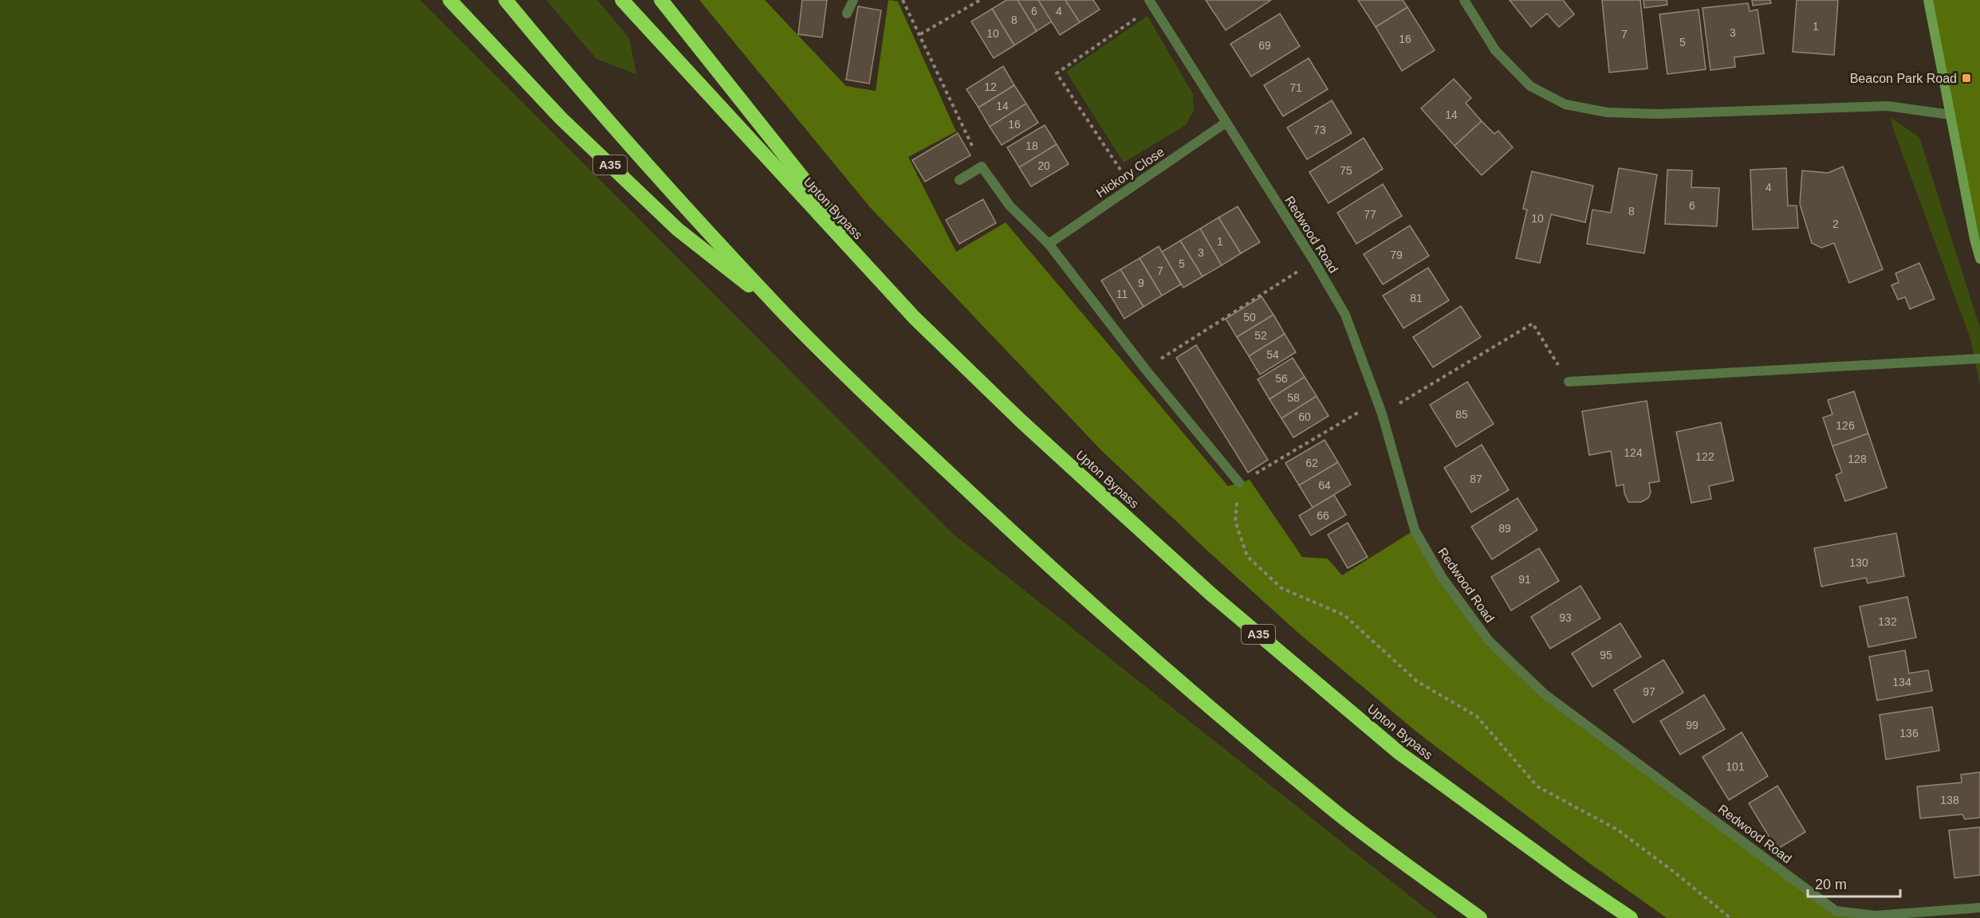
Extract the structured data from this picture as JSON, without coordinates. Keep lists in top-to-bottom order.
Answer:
{
  "streets": {
    "highway": ["A35", "Upton Bypass"],
    "street": ["Hickory Close", "Redwood Road"]
  },
  "crossings": [
    ["A35", "Upton Bypass"],
    ["Hickory Close", "Redwood Road"]
  ],
  "places": {
    "transit": ["Beacon Park Road"]
  },
  "house_numbers": [
    "6",
    "4",
    "8",
    "1",
    "3",
    "10",
    "7",
    "16",
    "5",
    "69",
    "12",
    "71",
    "14",
    "14",
    "16",
    "73",
    "18",
    "20",
    "75",
    "4",
    "6",
    "8",
    "77",
    "10",
    "2",
    "1",
    "3",
    "79",
    "5",
    "7",
    "9",
    "11",
    "81",
    "50",
    "52",
    "54",
    "56",
    "58",
    "85",
    "60",
    "126",
    "124",
    "122",
    "128",
    "62",
    "87",
    "64",
    "66",
    "89",
    "130",
    "91",
    "93",
    "132",
    "95",
    "134",
    "97",
    "99",
    "136",
    "101",
    "138"
  ],
  "scale_bar": "20 m"
}
